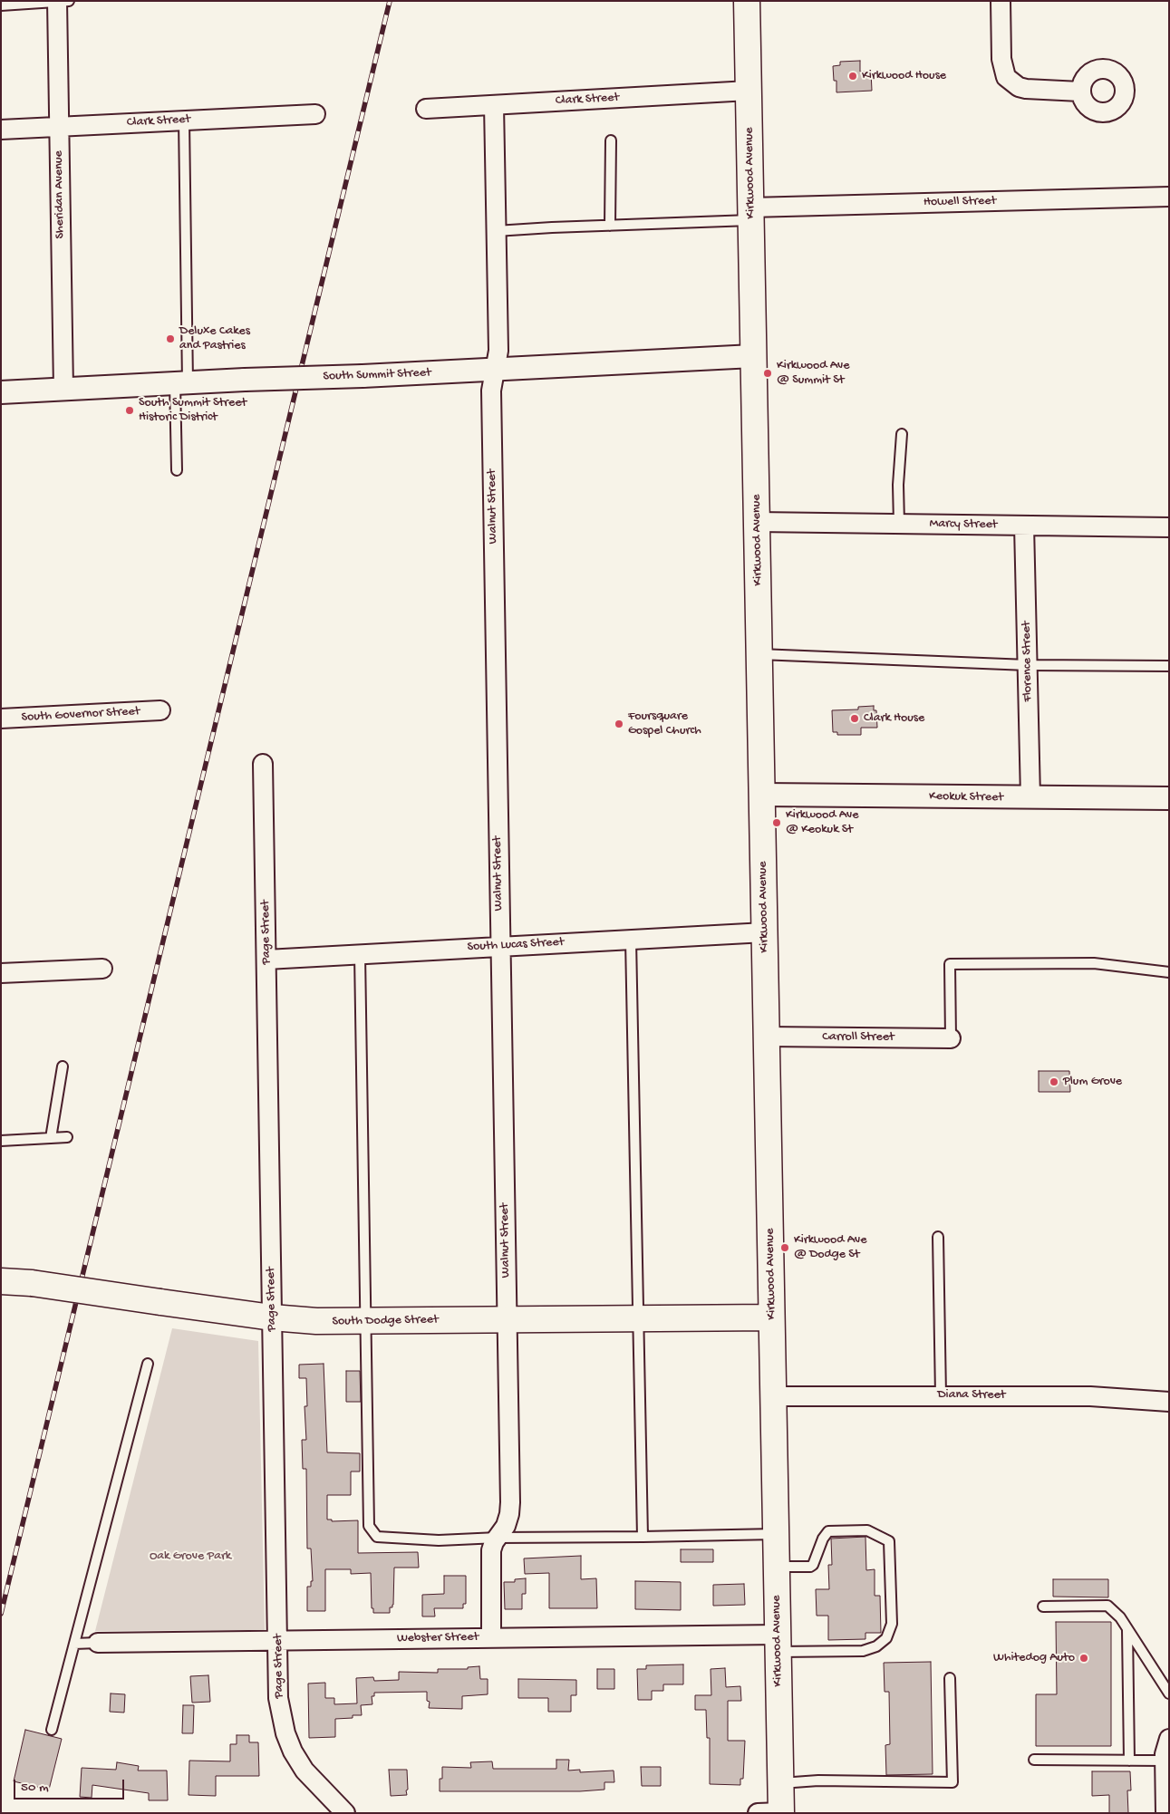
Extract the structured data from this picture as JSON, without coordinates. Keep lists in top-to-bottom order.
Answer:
{
  "streets": {
    "main road": ["Kirkwood Avenue", "South Dodge Street"],
    "street": [
      "Clark Street",
      "Sheridan Avenue",
      "Howell Street",
      "South Summit Street",
      "Walnut Street",
      "Marcy Street",
      "Florence Street",
      "South Governor Street",
      "Keokuk Street",
      "Page Street",
      "South Lucas Street",
      "Carroll Street",
      "Diana Street",
      "Webster Street"
    ]
  },
  "crossings": [
    ["Clark Street", "Kirkwood Avenue"],
    ["Clark Street", "Sheridan Avenue"],
    ["Clark Street", "Walnut Street"],
    ["Kirkwood Avenue", "Howell Street"],
    ["Kirkwood Avenue", "South Summit Street"],
    ["Kirkwood Avenue", "Marcy Street"],
    ["Kirkwood Avenue", "Keokuk Street"],
    ["Kirkwood Avenue", "South Lucas Street"],
    ["Kirkwood Avenue", "Carroll Street"],
    ["Kirkwood Avenue", "South Dodge Street"],
    ["Kirkwood Avenue", "Diana Street"],
    ["Kirkwood Avenue", "Webster Street"],
    ["Sheridan Avenue", "South Summit Street"],
    ["South Summit Street", "Walnut Street"],
    ["Walnut Street", "South Lucas Street"],
    ["Walnut Street", "South Dodge Street"],
    ["Walnut Street", "Webster Street"],
    ["Marcy Street", "Florence Street"],
    ["Florence Street", "Keokuk Street"],
    ["Page Street", "South Lucas Street"],
    ["Page Street", "South Dodge Street"],
    ["Page Street", "Webster Street"]
  ],
  "parks": ["Oak Grove Park"],
  "places": [
    "Kirkwood House",
    "Deluxe Cakes and Pastries",
    "Kirkwood Ave @ Summit St",
    "South Summit Street Historic District",
    "Clark House",
    "Foursquare Gospel Church",
    "Kirkwood Ave @ Keokuk St",
    "Plum Grove",
    "Kirkwood Ave @ Dodge St",
    "Whitedog Auto"
  ],
  "scale_bar": "50 m"
}
